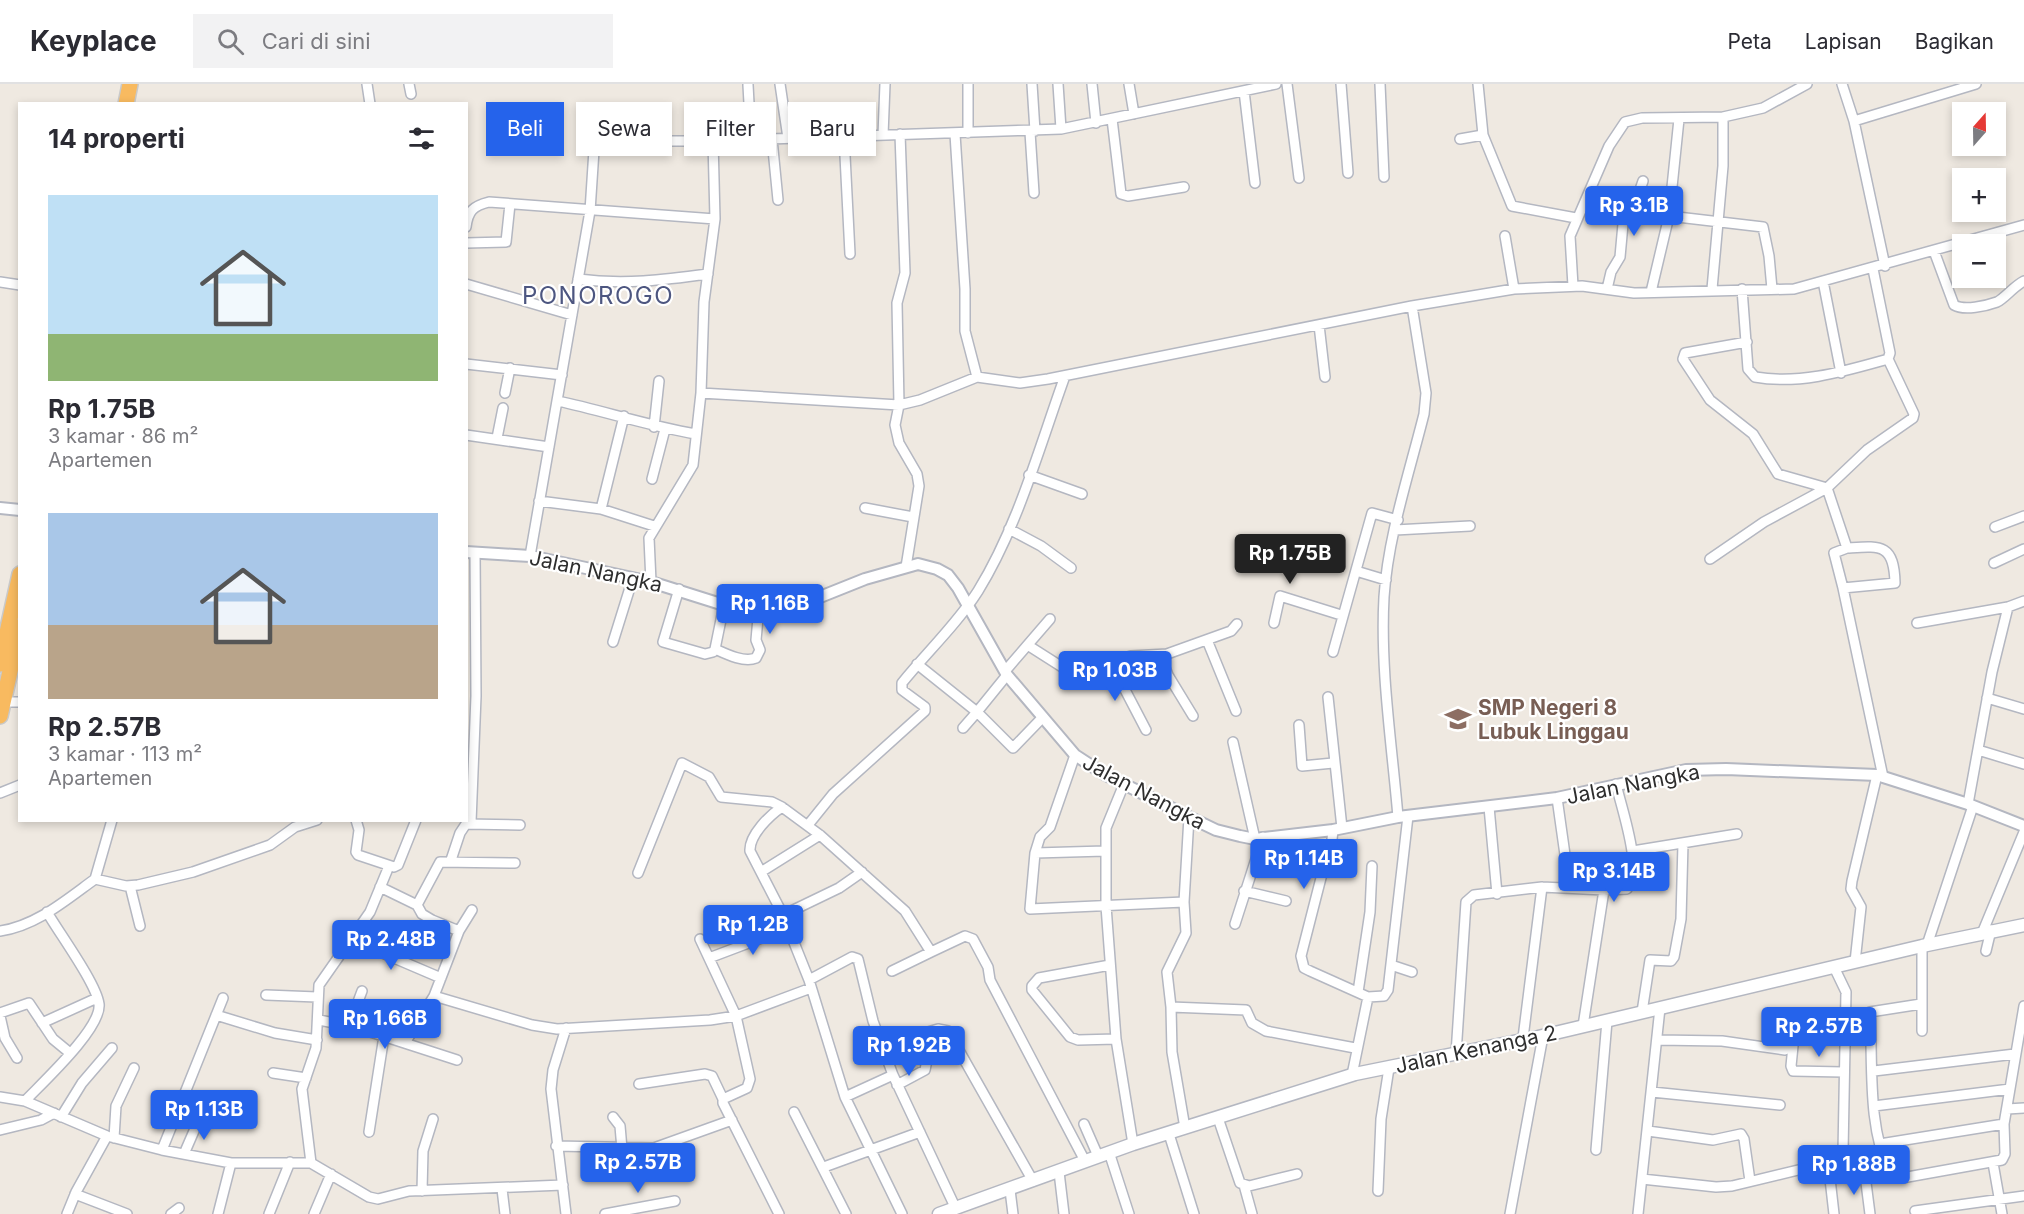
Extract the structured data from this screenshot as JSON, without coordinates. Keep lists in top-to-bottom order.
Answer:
{
  "streets": {
    "main road": ["Jalan Kenanga 2"],
    "street": ["Jalan Nangka"]
  },
  "districts": ["PONOROGO"],
  "places": {
    "school or university": ["SMP Negeri 8 Lubuk Linggau"]
  },
  "north": "top",
  "page": {
    "header": "Keyplace",
    "search": "Cari di sini",
    "nav": ["Peta", "Lapisan", "Bagikan"],
    "map_buttons": ["+", "−"],
    "chip": [
      "Beli",
      "Sewa",
      "Filter",
      "Baru"
    ],
    "heading": "14 properti",
    "list": [
      {
        "name": "Rp 1.75B",
        "note": "3 kamar · 86 m² · Apartemen"
      },
      {
        "name": "Rp 2.57B",
        "note": "3 kamar · 113 m² · Apartemen"
      }
    ],
    "price": [
      "Rp 3.1B",
      "Rp 1.75B",
      "Rp 1.16B",
      "Rp 1.03B",
      "Rp 1.14B",
      "Rp 3.14B",
      "Rp 1.2B",
      "Rp 2.48B",
      "Rp 1.66B",
      "Rp 2.57B",
      "Rp 1.92B",
      "Rp 1.13B",
      "Rp 2.57B",
      "Rp 1.88B"
    ]
  }
}
